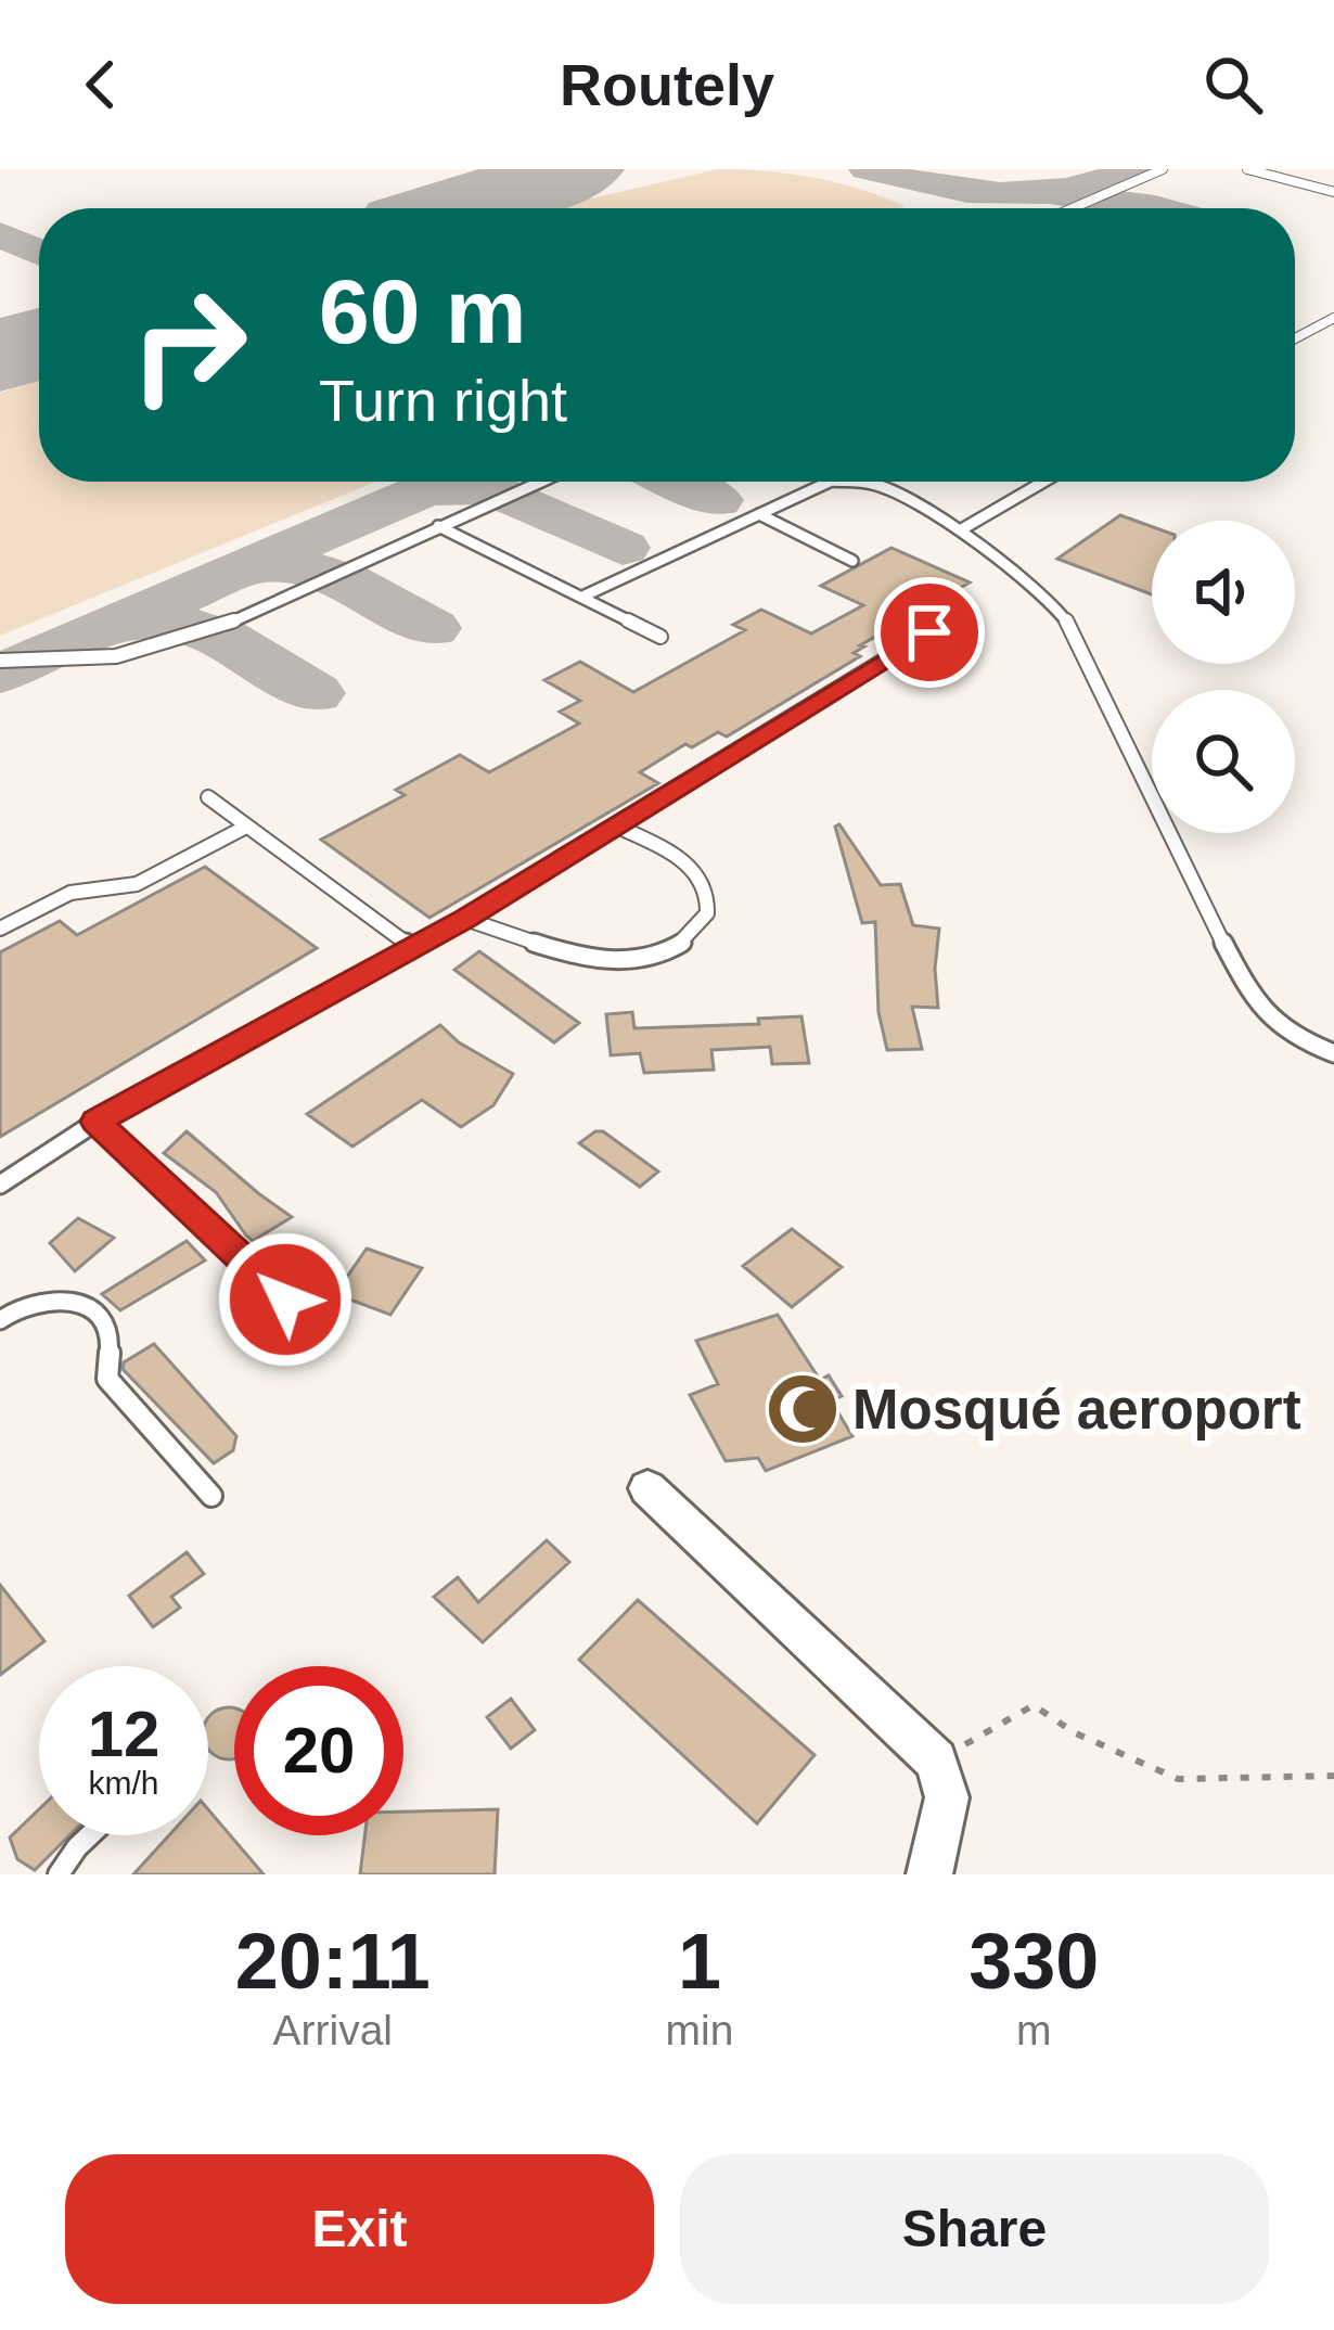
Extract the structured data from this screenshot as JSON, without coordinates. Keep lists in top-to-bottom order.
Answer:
{
  "places": {
    "mosque": ["Mosqué aeroport"]
  },
  "page": {
    "header": "Routely",
    "turn": ["60 m", "Turn right"],
    "speed": "12 km/h",
    "limit": "20",
    "eta": [
      "20:11",
      "Arrival",
      "1",
      "min",
      "330",
      "m"
    ],
    "buttons": ["Exit", "Share"]
  }
}
